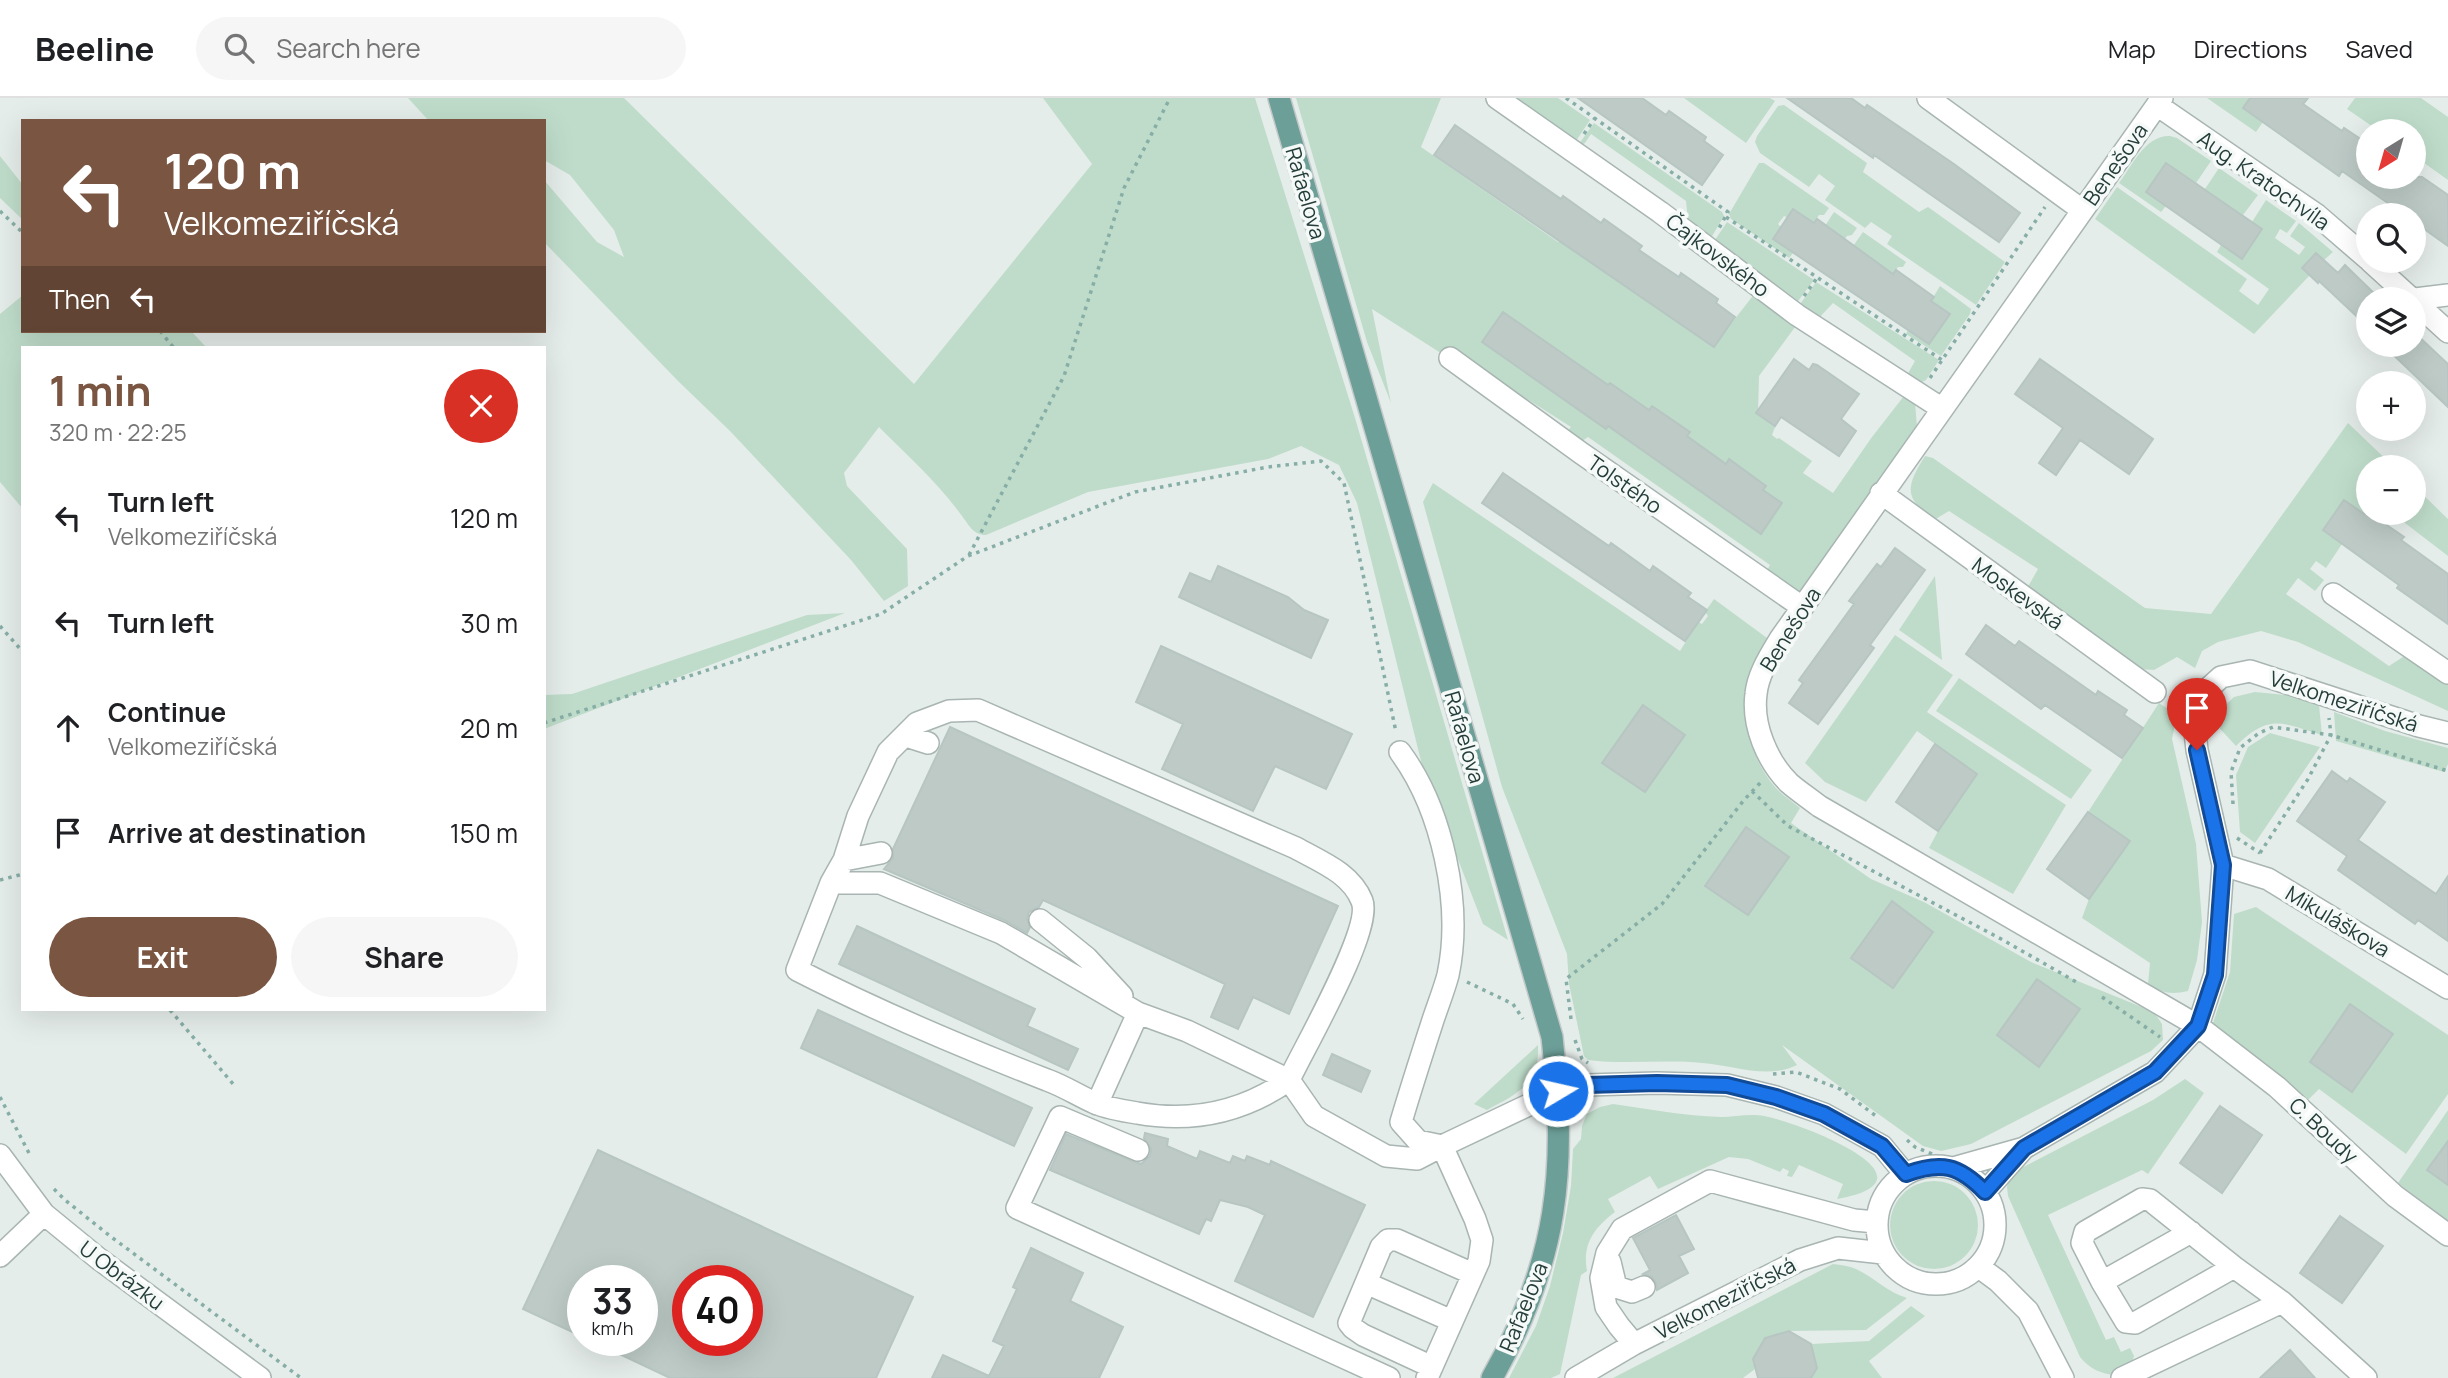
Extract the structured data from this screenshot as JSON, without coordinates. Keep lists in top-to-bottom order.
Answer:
{
  "streets": {
    "main road": ["Rafaelova"],
    "street": [
      "Benešova",
      "Aug. Kratochvíla",
      "Čajkovského",
      "Tolstého",
      "Moskevská",
      "Velkomeziříčská",
      "Mikuláškova",
      "C. Boudy",
      "U Obrázku"
    ]
  },
  "crossings": [
    ["Benešova", "Aug. Kratochvíla"],
    ["Benešova", "Čajkovského"],
    ["Benešova", "Tolstého"],
    ["Benešova", "Moskevská"],
    ["Benešova", "Velkomeziříčská"],
    ["Benešova", "C. Boudy"],
    ["Velkomeziříčská", "Mikuláškova"],
    ["Velkomeziříčská", "C. Boudy"]
  ],
  "north": "bottom left",
  "page": {
    "header": "Beeline",
    "search": "Search here",
    "nav": ["Map", "Directions", "Saved"],
    "map_buttons": ["+", "−"],
    "turn": ["120 m", "Velkomeziříčská"],
    "then": "Then",
    "heading": ["1 min", "320 m · 22:25"],
    "list": [
      {
        "name": "Turn left",
        "note": "Velkomeziříčská",
        "value": "120 m"
      },
      {
        "name": "Turn left",
        "value": "30 m"
      },
      {
        "name": "Continue",
        "note": "Velkomeziříčská",
        "value": "20 m"
      },
      {
        "name": "Arrive at destination",
        "value": "150 m"
      }
    ],
    "buttons": ["Exit", "Share"],
    "speed": "33 km/h",
    "limit": "40"
  }
}
